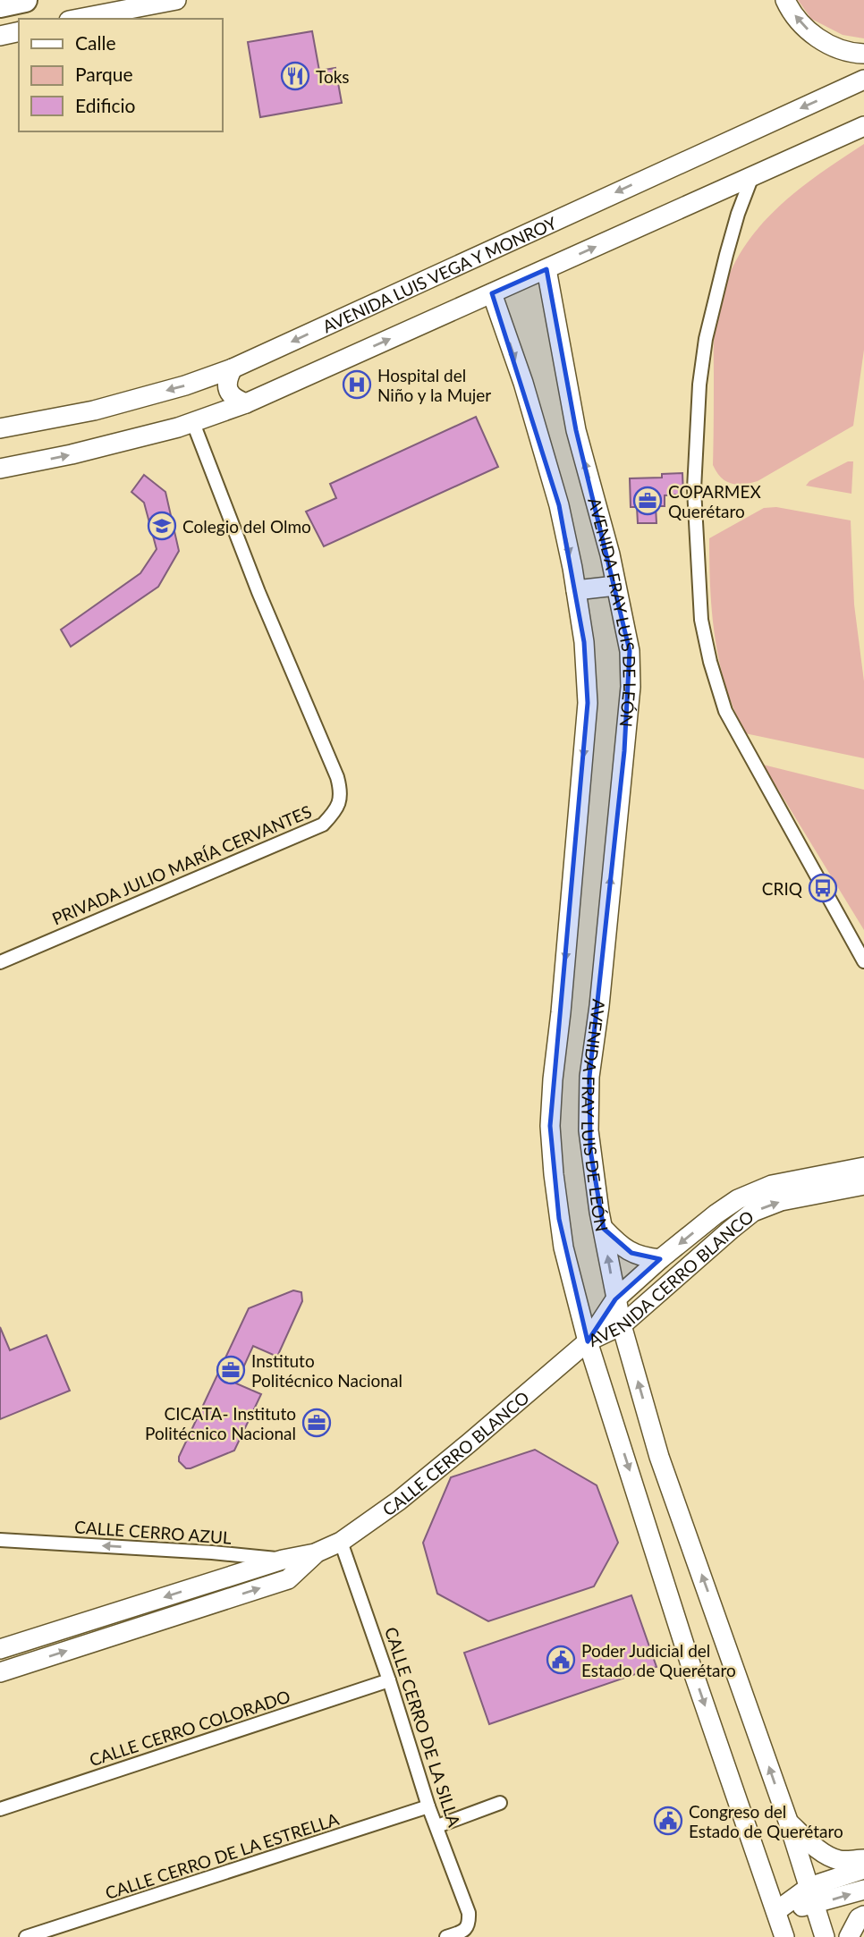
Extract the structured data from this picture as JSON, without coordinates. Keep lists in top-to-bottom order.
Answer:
{
  "streets": {
    "main road": [
      "AVENIDA LUIS VEGA Y MONROY",
      "AVENIDA FRAY LUIS DE LEÓN",
      "AVENIDA CERRO BLANCO",
      "CALLE CERRO BLANCO"
    ],
    "street": [
      "PRIVADA JULIO MARÍA CERVANTES",
      "CALLE CERRO AZUL",
      "CALLE CERRO DE LA SILLA",
      "CALLE CERRO COLORADO",
      "CALLE CERRO DE LA ESTRELLA"
    ]
  },
  "crossings": [
    ["AVENIDA FRAY LUIS DE LEÓN", "AVENIDA CERRO BLANCO"],
    ["AVENIDA FRAY LUIS DE LEÓN", "CALLE CERRO BLANCO"],
    ["AVENIDA CERRO BLANCO", "CALLE CERRO BLANCO"],
    ["CALLE CERRO BLANCO", "CALLE CERRO AZUL"],
    ["CALLE CERRO BLANCO", "CALLE CERRO DE LA SILLA"],
    ["CALLE CERRO DE LA SILLA", "CALLE CERRO COLORADO"],
    ["CALLE CERRO DE LA SILLA", "CALLE CERRO DE LA ESTRELLA"]
  ],
  "one_way": ["CALLE CERRO AZUL"],
  "places": {
    "restaurant": ["Toks"],
    "hospital": ["Hospital del Niño y la Mujer"],
    "office": ["COPARMEX Querétaro", "Instituto Politécnico Nacional", "CICATA- Instituto Politécnico Nacional"],
    "school or university": ["Colegio del Olmo"],
    "bus stop": ["CRIQ"],
    "public building": ["Poder Judicial del Estado de Querétaro", "Congreso del Estado de Querétaro"]
  },
  "legend": ["Calle", "Parque", "Edificio"]
}
